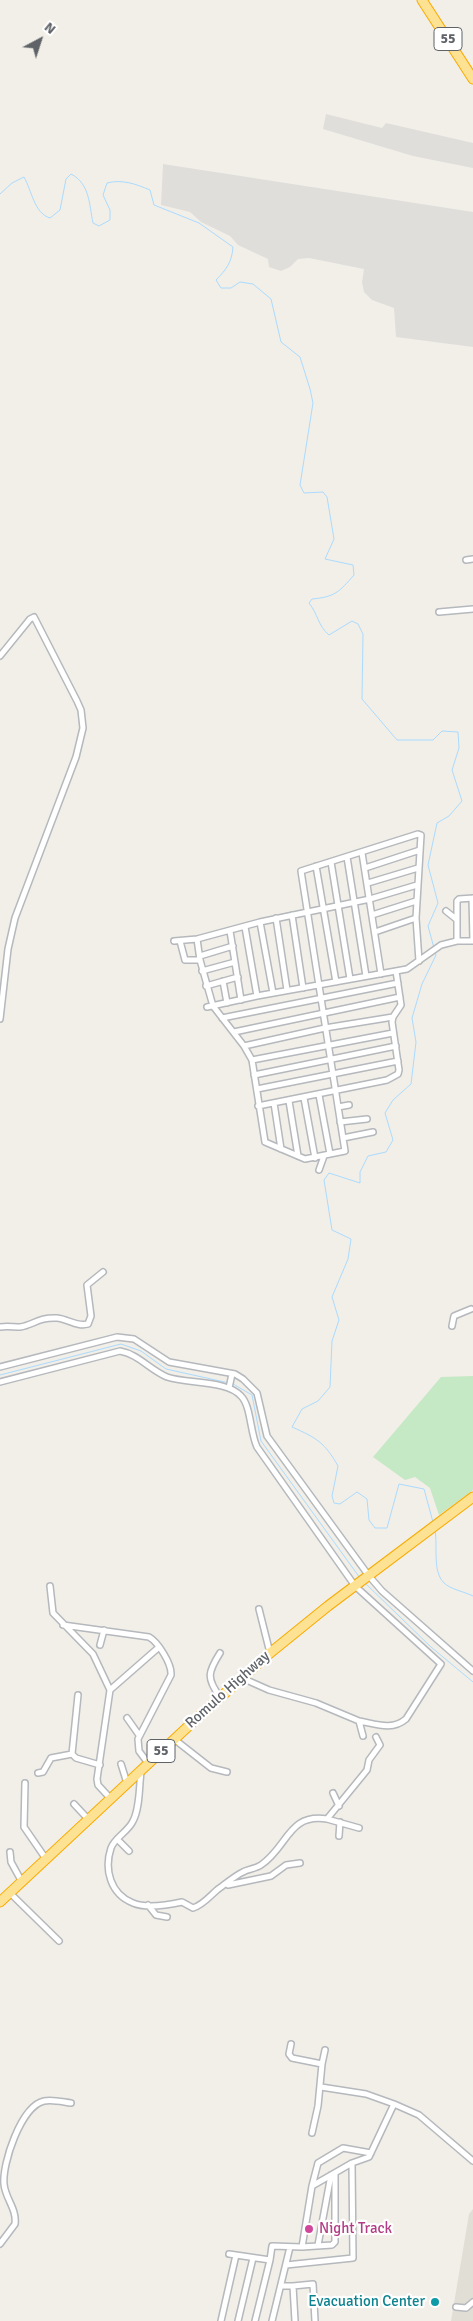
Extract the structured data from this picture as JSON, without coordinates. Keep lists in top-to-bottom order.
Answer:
{
  "streets": {
    "highway": ["55", "Romulo Highway"]
  },
  "places": ["Night Track", "Evacuation Center"],
  "north": "top right"
}
